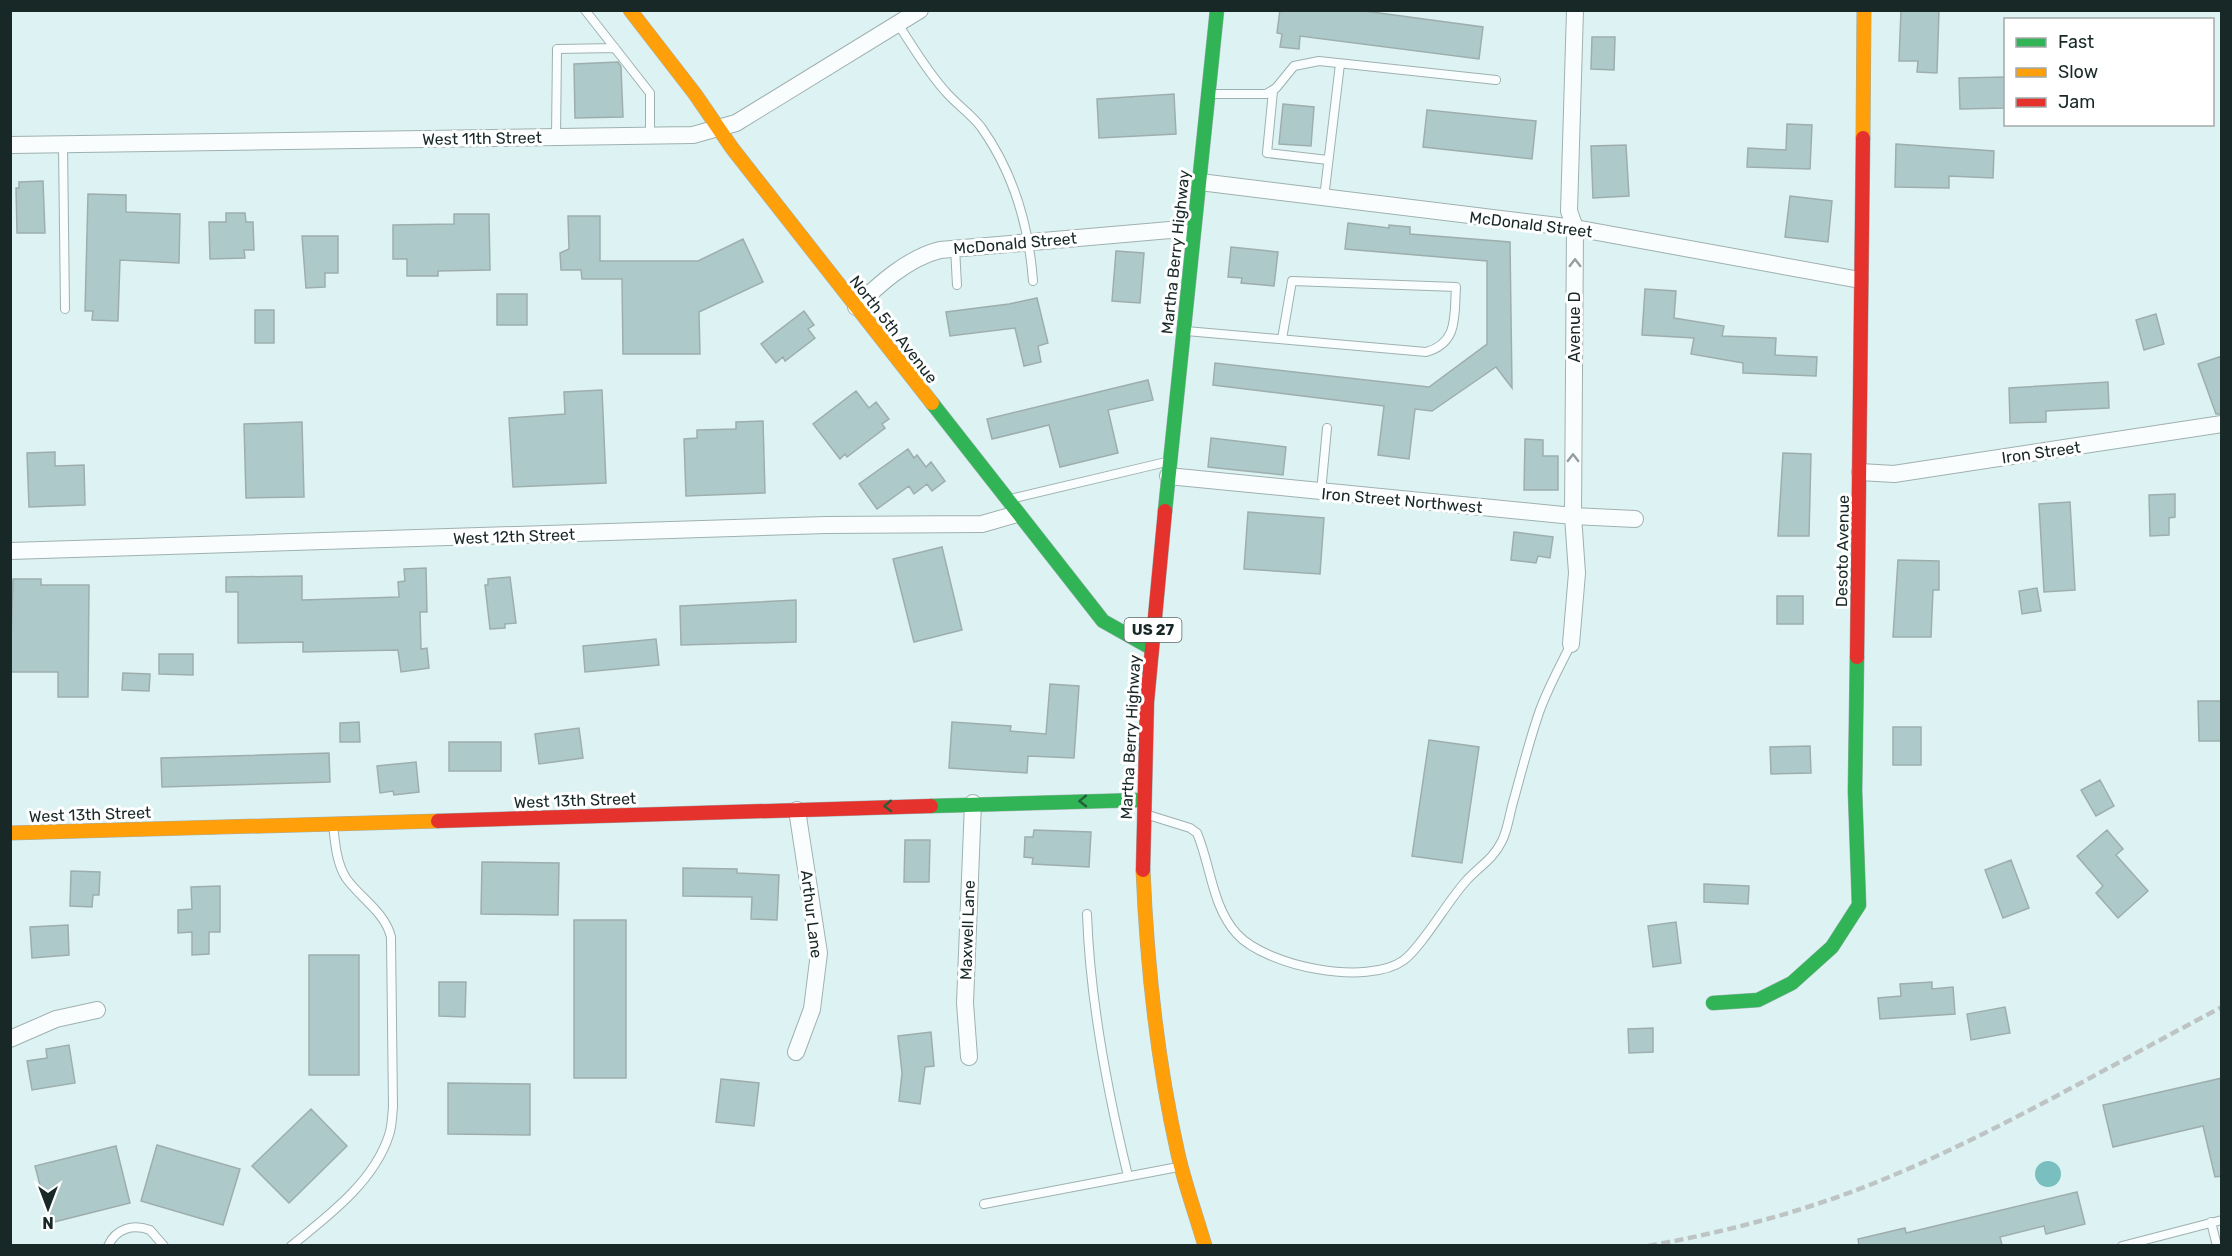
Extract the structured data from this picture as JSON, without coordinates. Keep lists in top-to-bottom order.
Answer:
{
  "streets": {
    "street": [
      "West 11th Street",
      "McDonald Street",
      "Martha Berry Highway",
      "Avenue D",
      "North 5th Avenue",
      "Iron Street",
      "Iron Street Northwest",
      "West 12th Street",
      "Desoto Avenue",
      "US 27",
      "West 13th Street",
      "Arthur Lane",
      "Maxwell Lane"
    ]
  },
  "crossings": [
    ["West 11th Street", "North 5th Avenue"],
    ["McDonald Street", "Martha Berry Highway"],
    ["McDonald Street", "Avenue D"],
    ["McDonald Street", "North 5th Avenue"],
    ["McDonald Street", "Desoto Avenue"],
    ["Martha Berry Highway", "North 5th Avenue"],
    ["Martha Berry Highway", "Iron Street Northwest"],
    ["Martha Berry Highway", "West 13th Street"],
    ["Avenue D", "Iron Street Northwest"],
    ["North 5th Avenue", "West 12th Street"],
    ["Iron Street", "Desoto Avenue"],
    ["West 13th Street", "Arthur Lane"],
    ["West 13th Street", "Maxwell Lane"]
  ],
  "one_way": ["Avenue D"],
  "legend": ["Fast", "Slow", "Jam"],
  "north": "bottom"
}
